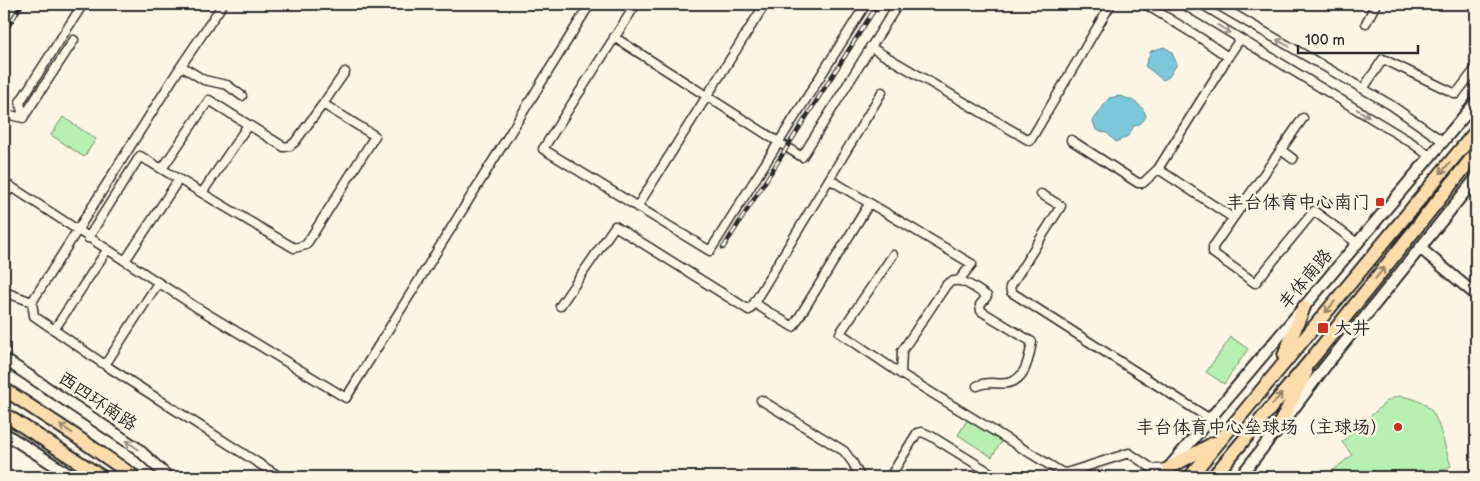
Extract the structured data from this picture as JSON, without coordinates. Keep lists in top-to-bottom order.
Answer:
{
  "streets": {
    "highway": ["丰体南路"],
    "street": ["西四环南路"]
  },
  "places": {
    "transit": ["丰台体育中心南门", "大井"],
    "other": ["丰台体育中心垒球场（主球场）"]
  },
  "scale_bar": "100 m"
}
